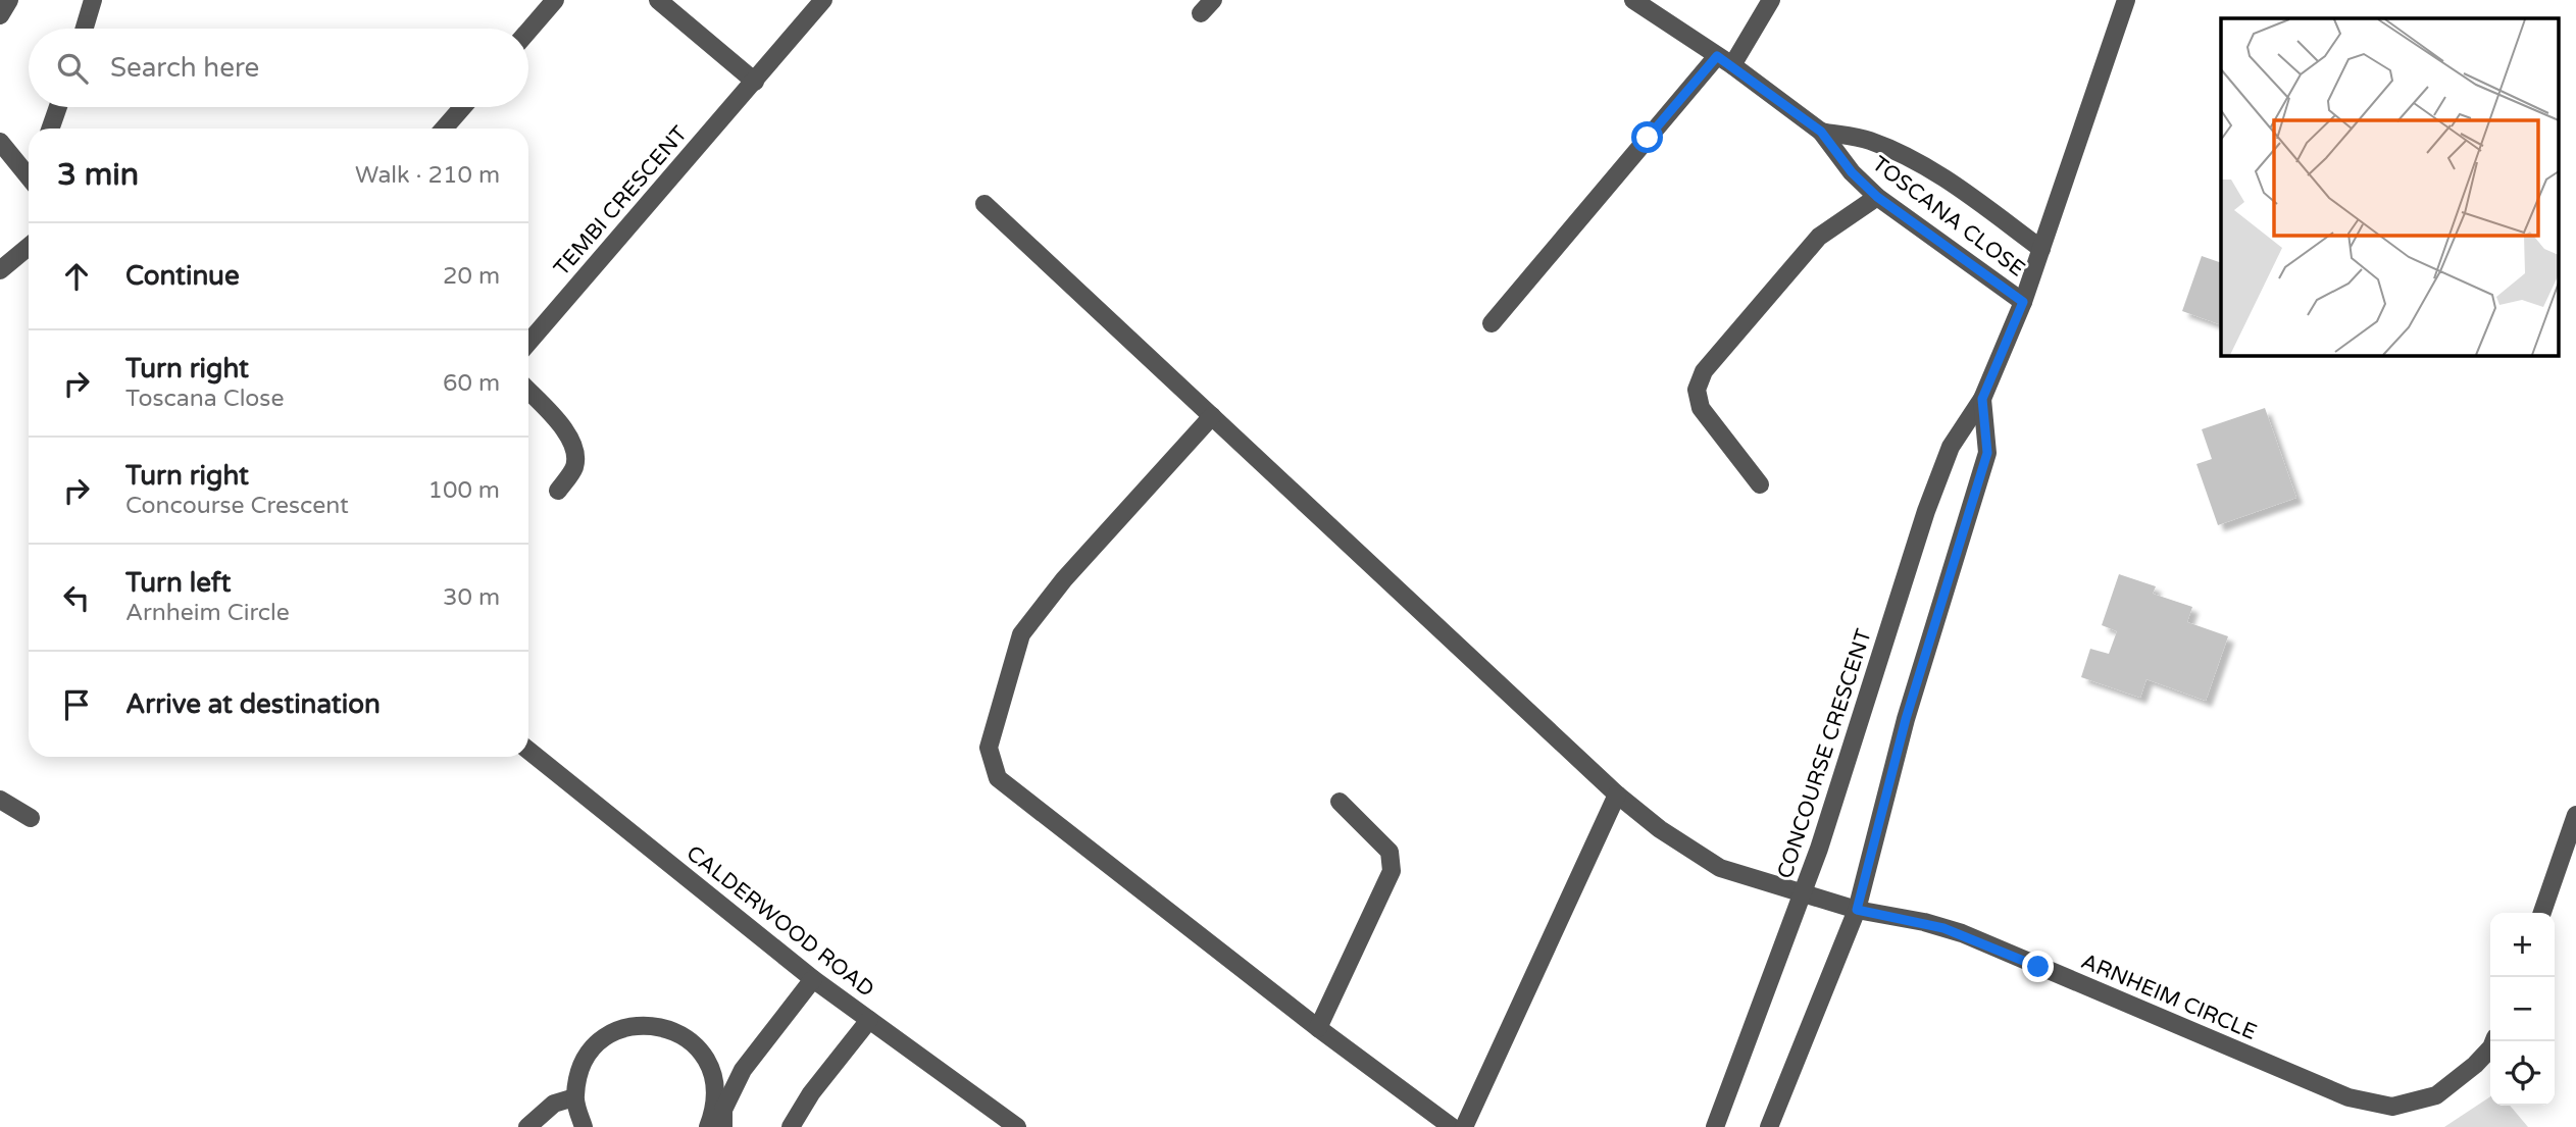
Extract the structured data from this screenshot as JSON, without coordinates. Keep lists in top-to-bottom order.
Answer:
{
  "streets": {
    "street": [
      "TEMBI CRESCENT",
      "TOSCANA CLOSE",
      "CONCOURSE CRESCENT",
      "CALDERWOOD ROAD",
      "ARNHEIM CIRCLE"
    ]
  },
  "crossings": [
    ["TOSCANA CLOSE", "CONCOURSE CRESCENT"],
    ["CONCOURSE CRESCENT", "ARNHEIM CIRCLE"]
  ],
  "page": {
    "search": "Search here",
    "heading": ["3 min", "Walk · 210 m"],
    "list": [
      ["Continue", "20 m"],
      ["Turn right", "Toscana Close", "60 m"],
      ["Turn right", "Concourse Crescent", "100 m"],
      ["Turn left", "Arnheim Circle", "30 m"],
      "Arrive at destination"
    ],
    "map_buttons": ["+", "−"]
  }
}
